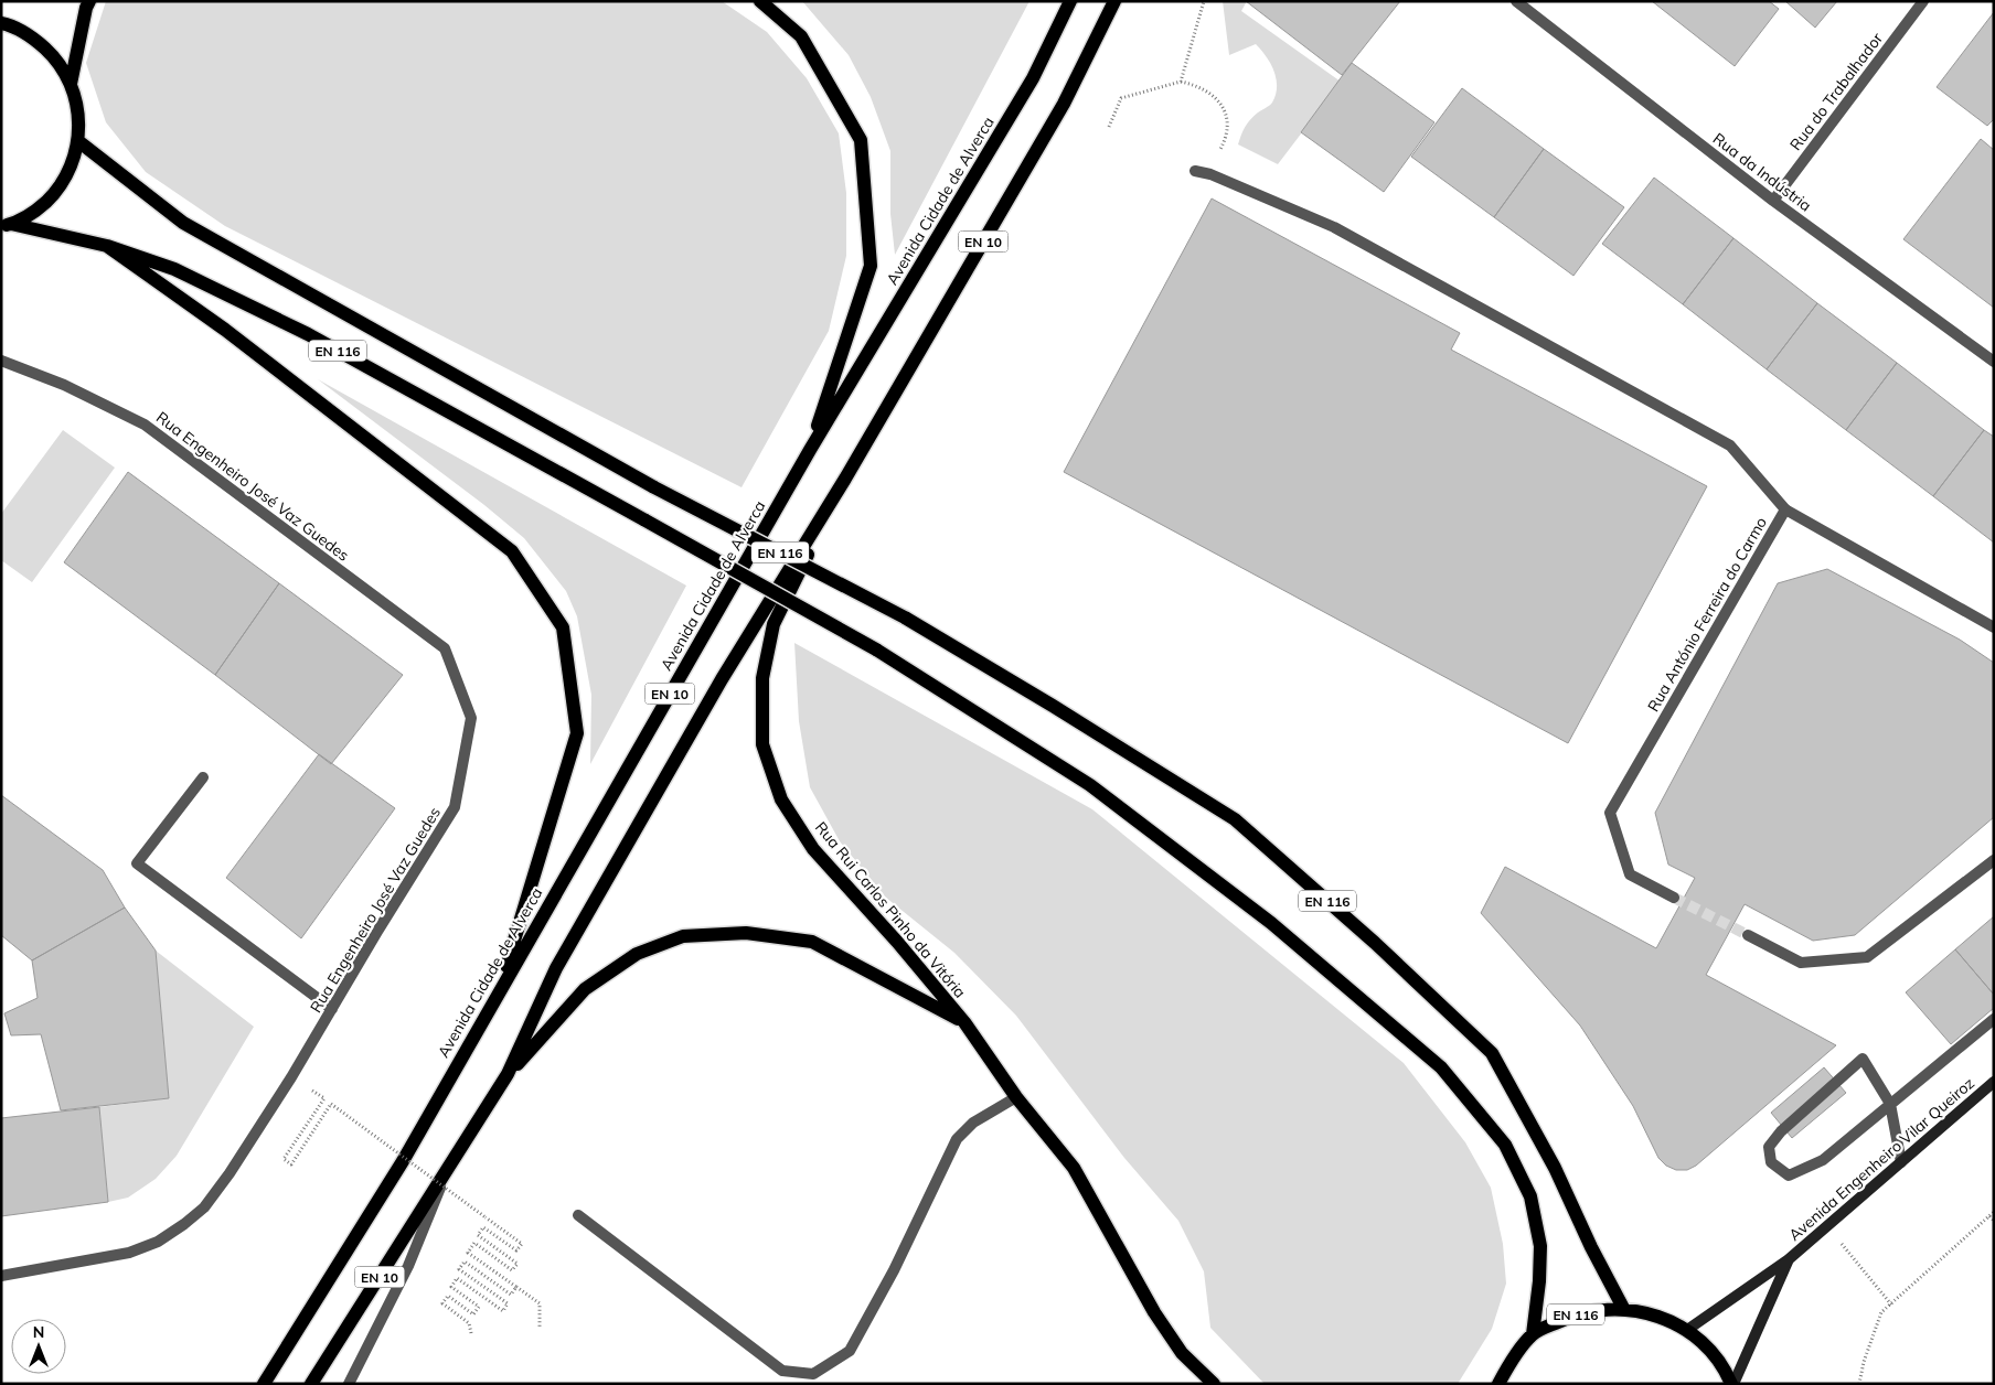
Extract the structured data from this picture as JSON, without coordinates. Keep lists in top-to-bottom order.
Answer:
{
  "streets": {
    "main road": [
      "Avenida Cidade de Alverca",
      "EN 10",
      "EN 116",
      "Rua Rui Carlos Pinho da Vitória",
      "Avenida Engenheiro Vilar Queiroz"
    ],
    "street": [
      "Rua do Trabalhador",
      "Rua da Indústria",
      "Rua Engenheiro José Vaz Guedes",
      "Rua António Ferreira do Carmo"
    ]
  },
  "crossings": [
    ["Rua do Trabalhador", "Rua da Indústria"],
    ["EN 10", "Rua Rui Carlos Pinho da Vitória"],
    ["EN 116", "Avenida Engenheiro Vilar Queiroz"]
  ],
  "north": "top"
}
